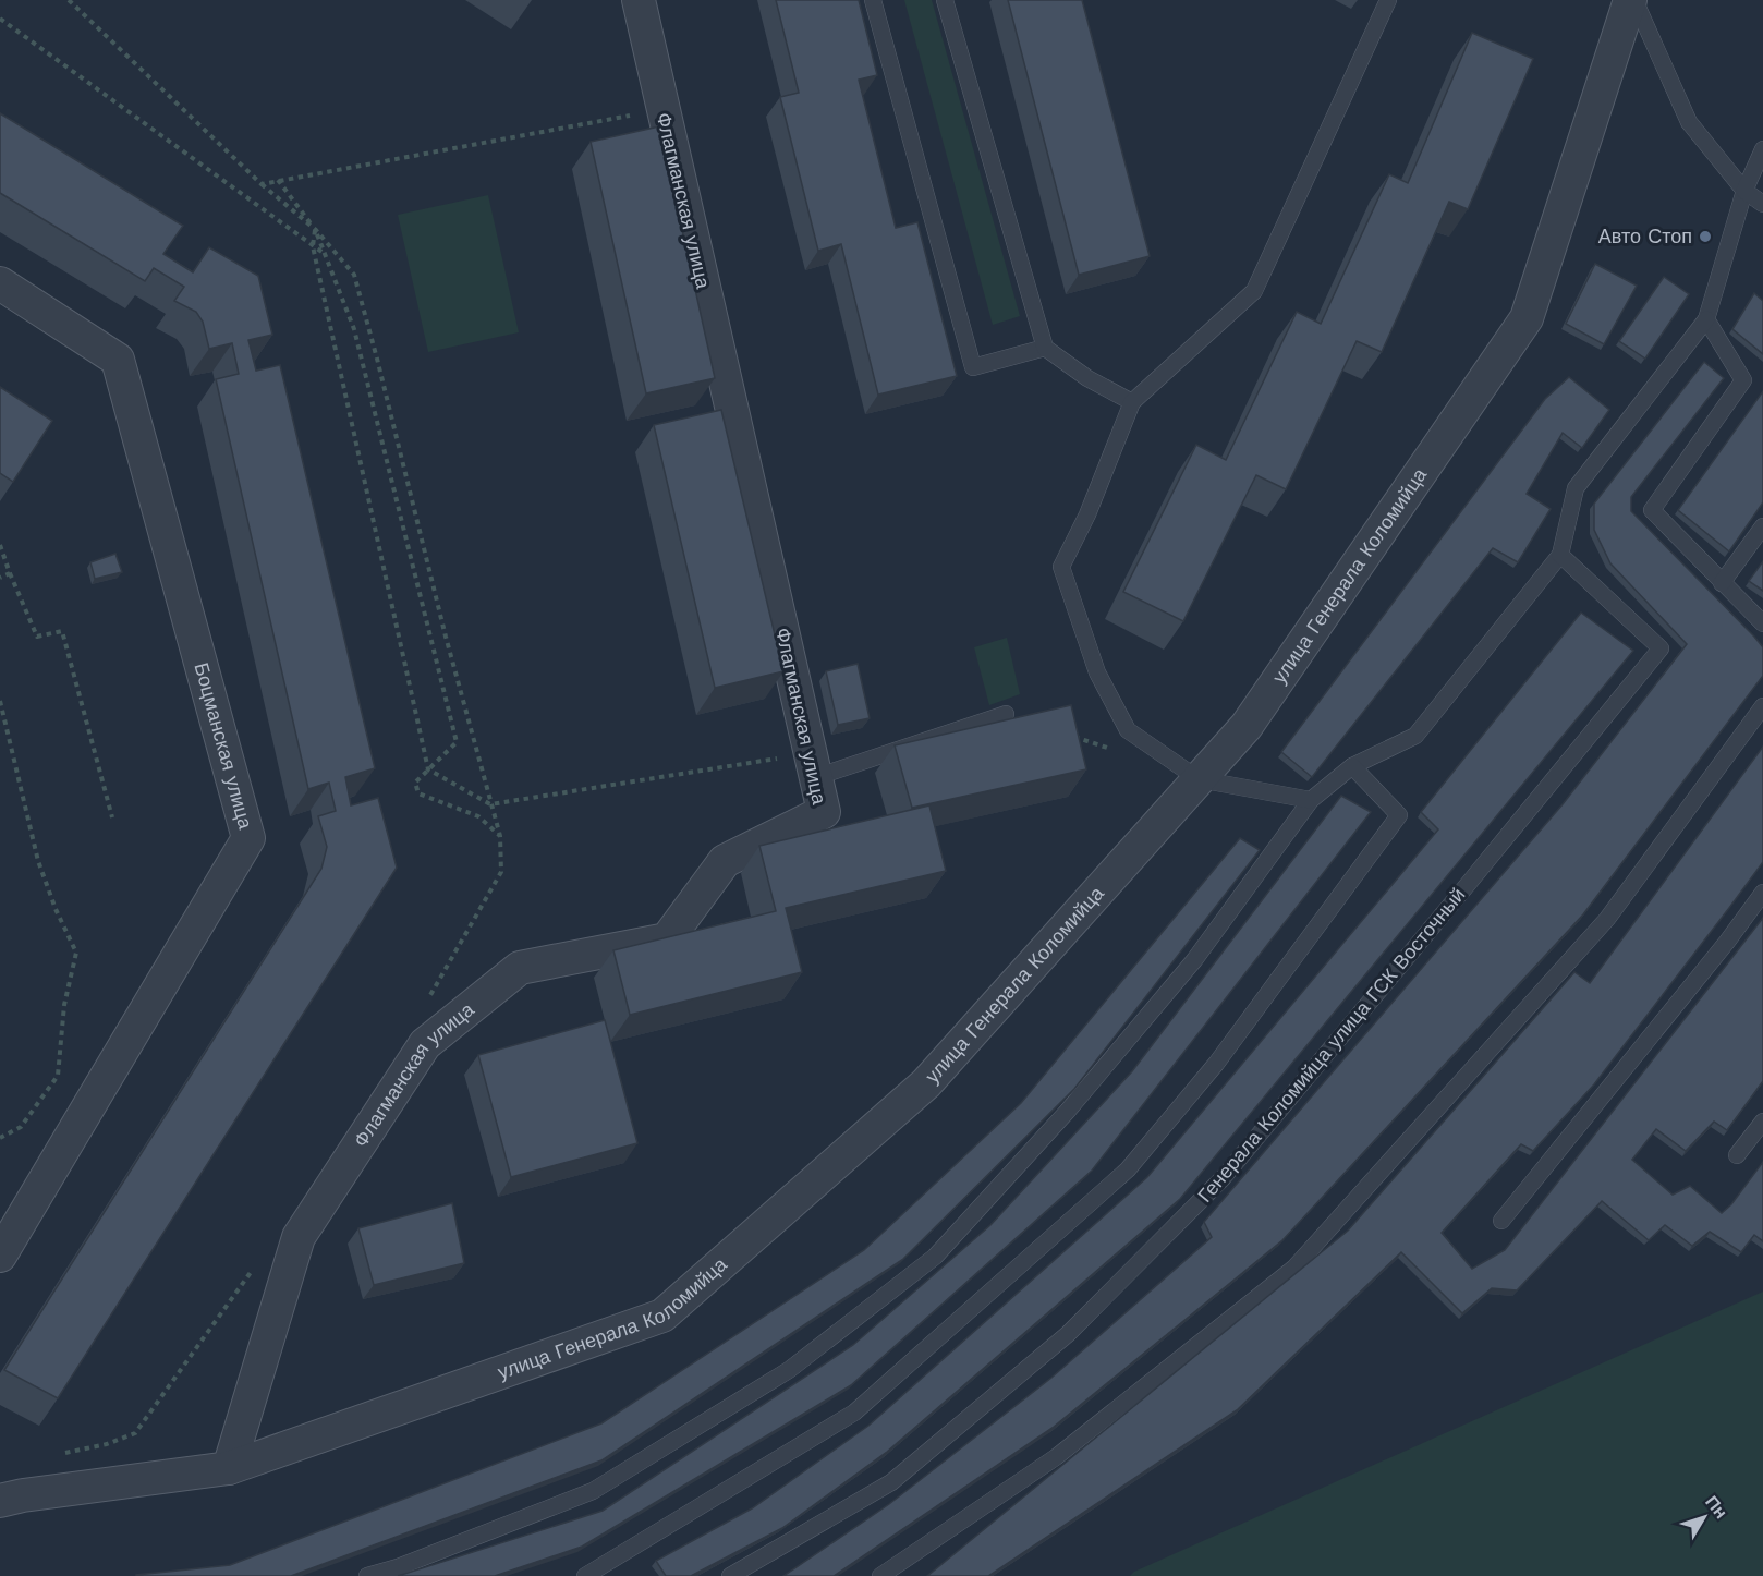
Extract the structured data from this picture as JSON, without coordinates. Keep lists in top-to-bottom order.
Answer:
{
  "streets": {
    "street": ["Флагманская улица", "улица Генерала Коломийца", "Боцманская улица"],
    "lane": ["Генерала Коломийца улица ГСК Восточный"]
  },
  "crossings": [
    ["Флагманская улица", "улица Генерала Коломийца"]
  ],
  "places": ["Авто Стоп"],
  "north": "top right"
}
